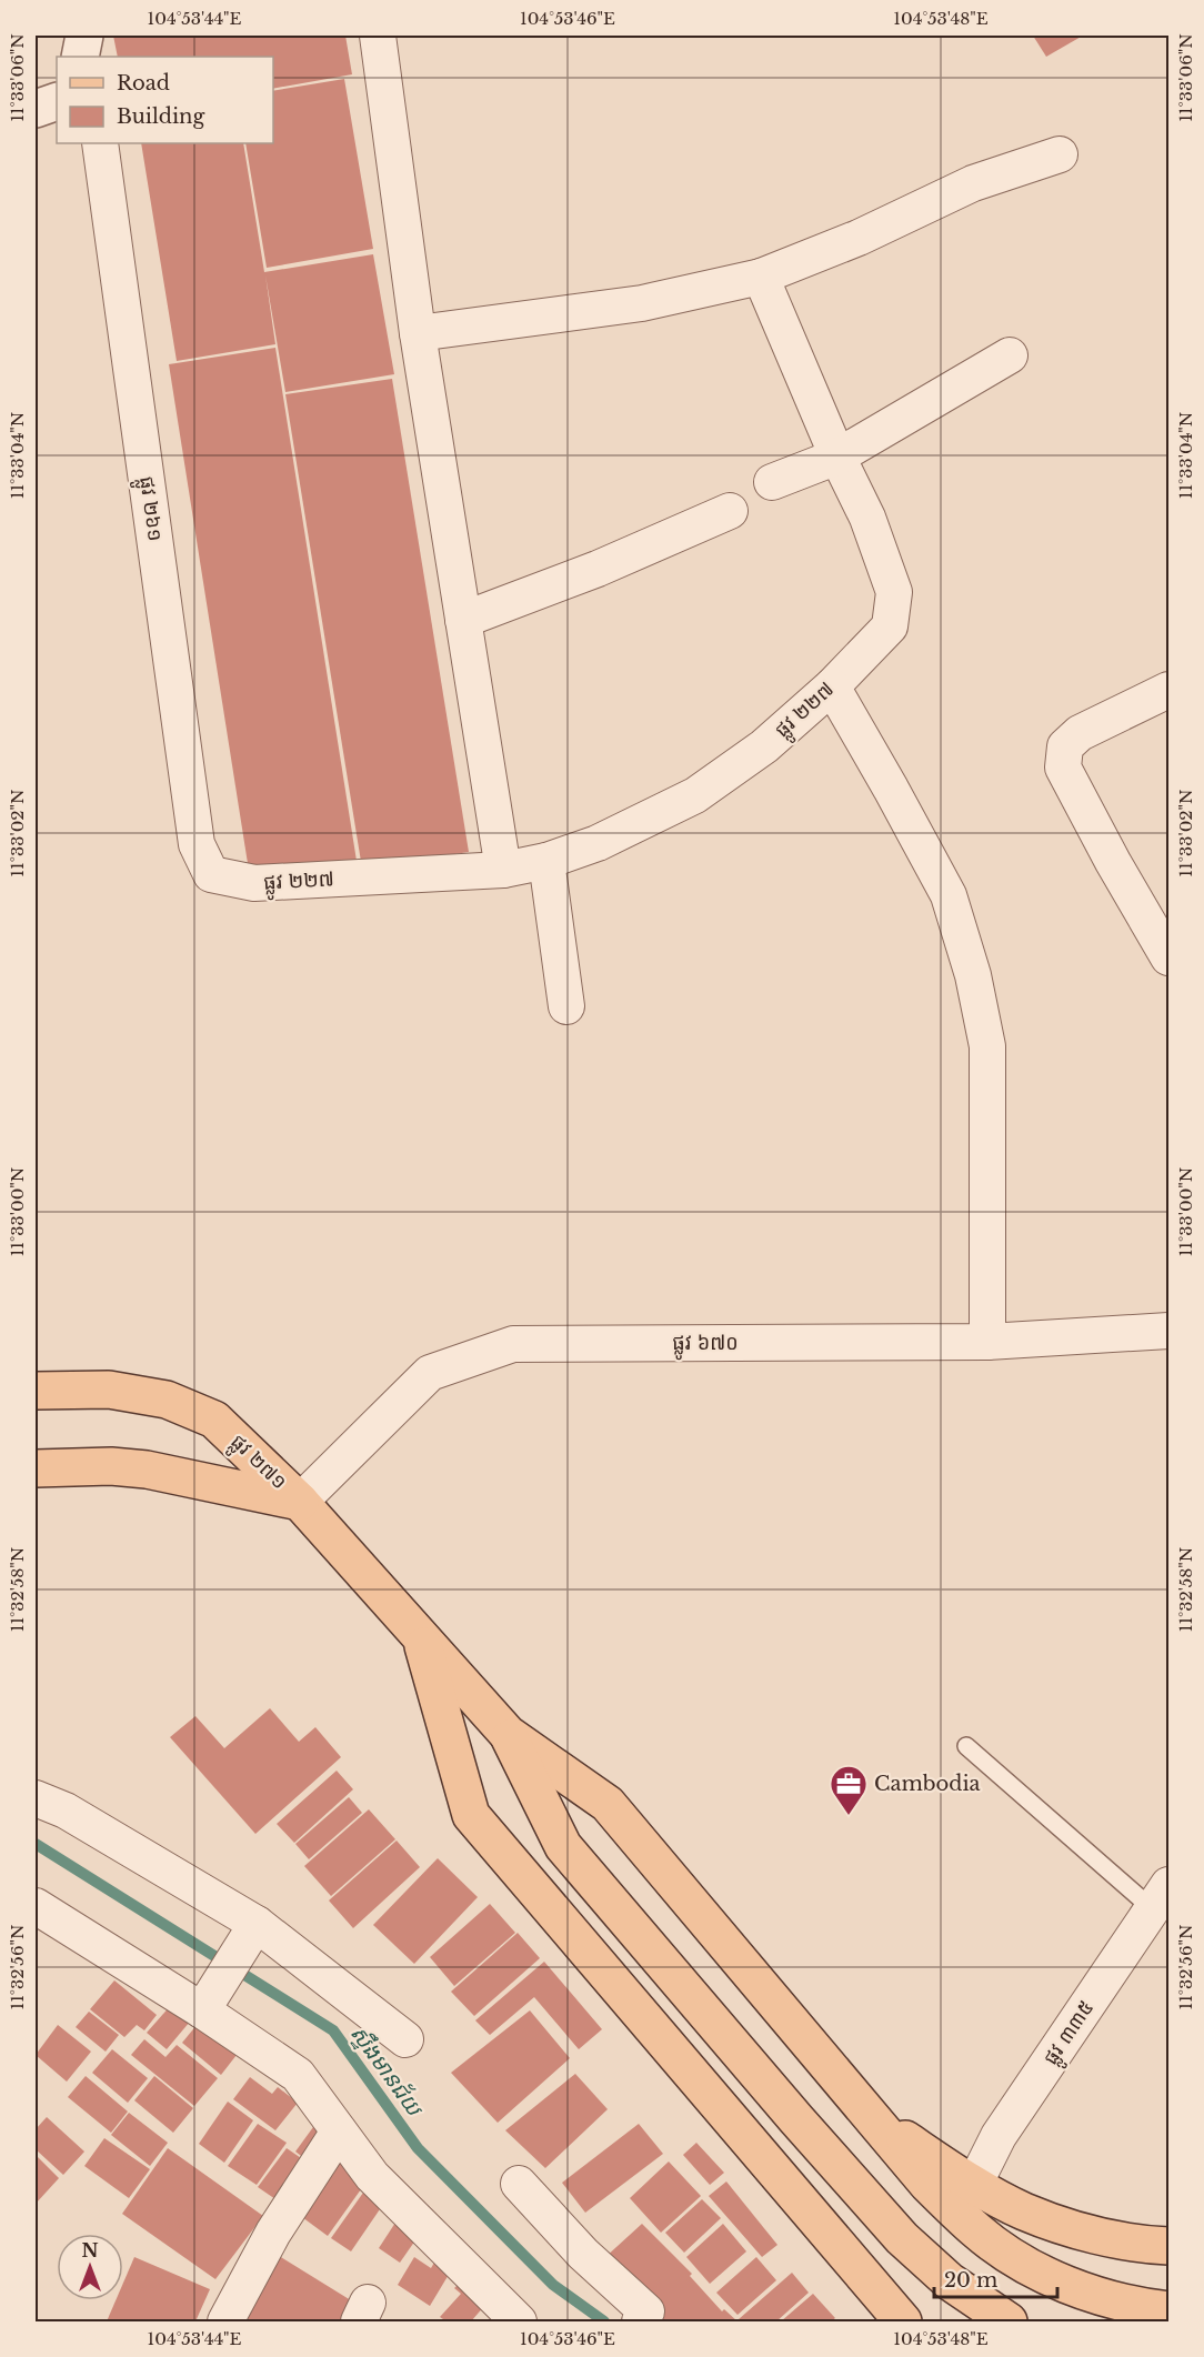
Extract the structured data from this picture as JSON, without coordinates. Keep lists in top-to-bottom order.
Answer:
{
  "streets": {
    "main road": ["ផ្លូវ ២៧១"],
    "street": [
      "ផ្លូវ ២៦១",
      "ផ្លូវ ២២៧",
      "ផ្លូវ ៦៧០",
      "ផ្លូវ ៣៣៥"
    ]
  },
  "crossings": [
    ["ផ្លូវ ២៦១", "ផ្លូវ ២២៧"],
    ["ផ្លូវ ៦៧០", "ផ្លូវ ២៧១"]
  ],
  "water": ["ស្ទឹងមានជ័យ"],
  "places": {
    "office": ["Cambodia"]
  },
  "legend": ["Road", "Building"],
  "scale_bar": "20 m",
  "north": "top",
  "coordinates": [
    "104°53'44\"E",
    "104°53'46\"E",
    "104°53'48\"E",
    "11°33'06\"N",
    "11°33'04\"N",
    "11°33'02\"N",
    "11°33'00\"N",
    "11°32'58\"N",
    "11°32'56\"N"
  ]
}
